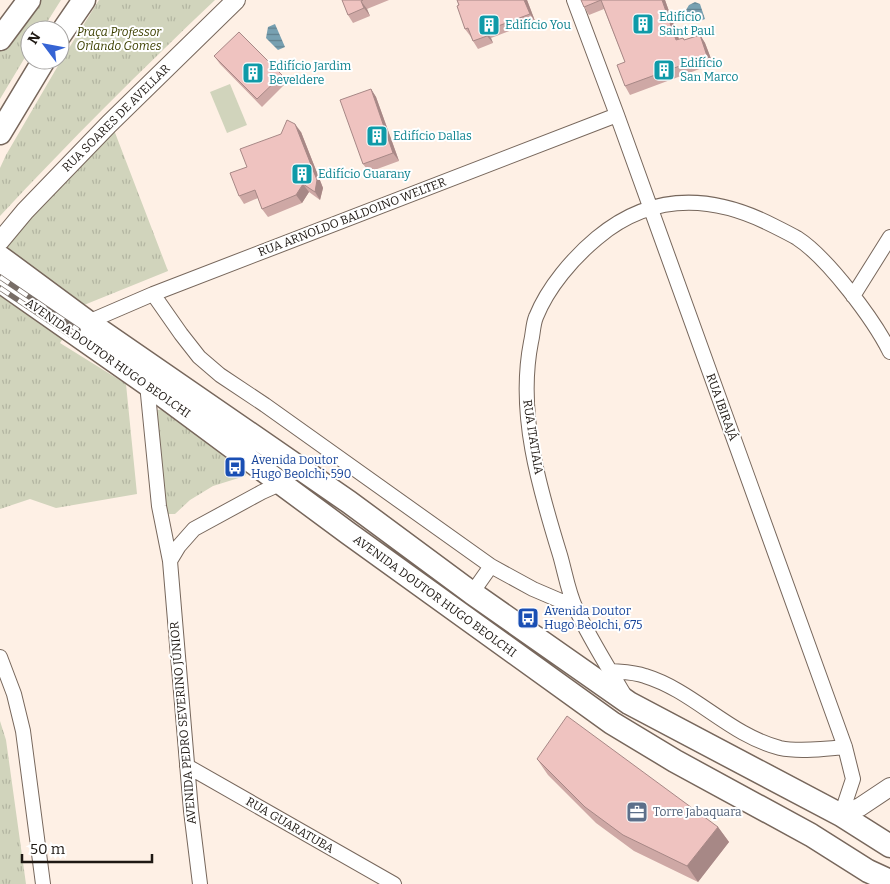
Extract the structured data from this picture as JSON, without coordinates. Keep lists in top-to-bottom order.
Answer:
{
  "streets": {
    "main road": ["AVENIDA DOUTOR HUGO BEOLCHI"],
    "street": [
      "RUA SOARES DE AVELLAR",
      "RUA ARNOLDO BALDOINO WELTER",
      "RUA IBIRAJÁ",
      "RUA ITATIAIA",
      "AVENIDA PEDRO SEVERINO JÚNIOR",
      "RUA GUARATUBA"
    ]
  },
  "crossings": [
    ["RUA ARNOLDO BALDOINO WELTER", "AVENIDA DOUTOR HUGO BEOLCHI"],
    ["RUA ARNOLDO BALDOINO WELTER", "RUA IBIRAJÁ"],
    ["AVENIDA DOUTOR HUGO BEOLCHI", "RUA IBIRAJÁ"],
    ["AVENIDA DOUTOR HUGO BEOLCHI", "RUA ITATIAIA"],
    ["AVENIDA DOUTOR HUGO BEOLCHI", "AVENIDA PEDRO SEVERINO JÚNIOR"],
    ["RUA IBIRAJÁ", "RUA ITATIAIA"],
    ["AVENIDA PEDRO SEVERINO JÚNIOR", "RUA GUARATUBA"]
  ],
  "parks": ["Praça Professor Orlando Gomes"],
  "places": {
    "building": [
      "Edifício Saint Paul",
      "Edifício You",
      "Edifício San Marco",
      "Edifício Jardim Beveldere",
      "Edifício Dallas",
      "Edifício Guarany"
    ],
    "bus stop": ["Avenida Doutor Hugo Beolchi, 590", "Avenida Doutor Hugo Beolchi, 675"],
    "office": ["Torre Jabaquara"]
  },
  "scale_bar": "50 m",
  "north": "top left"
}
